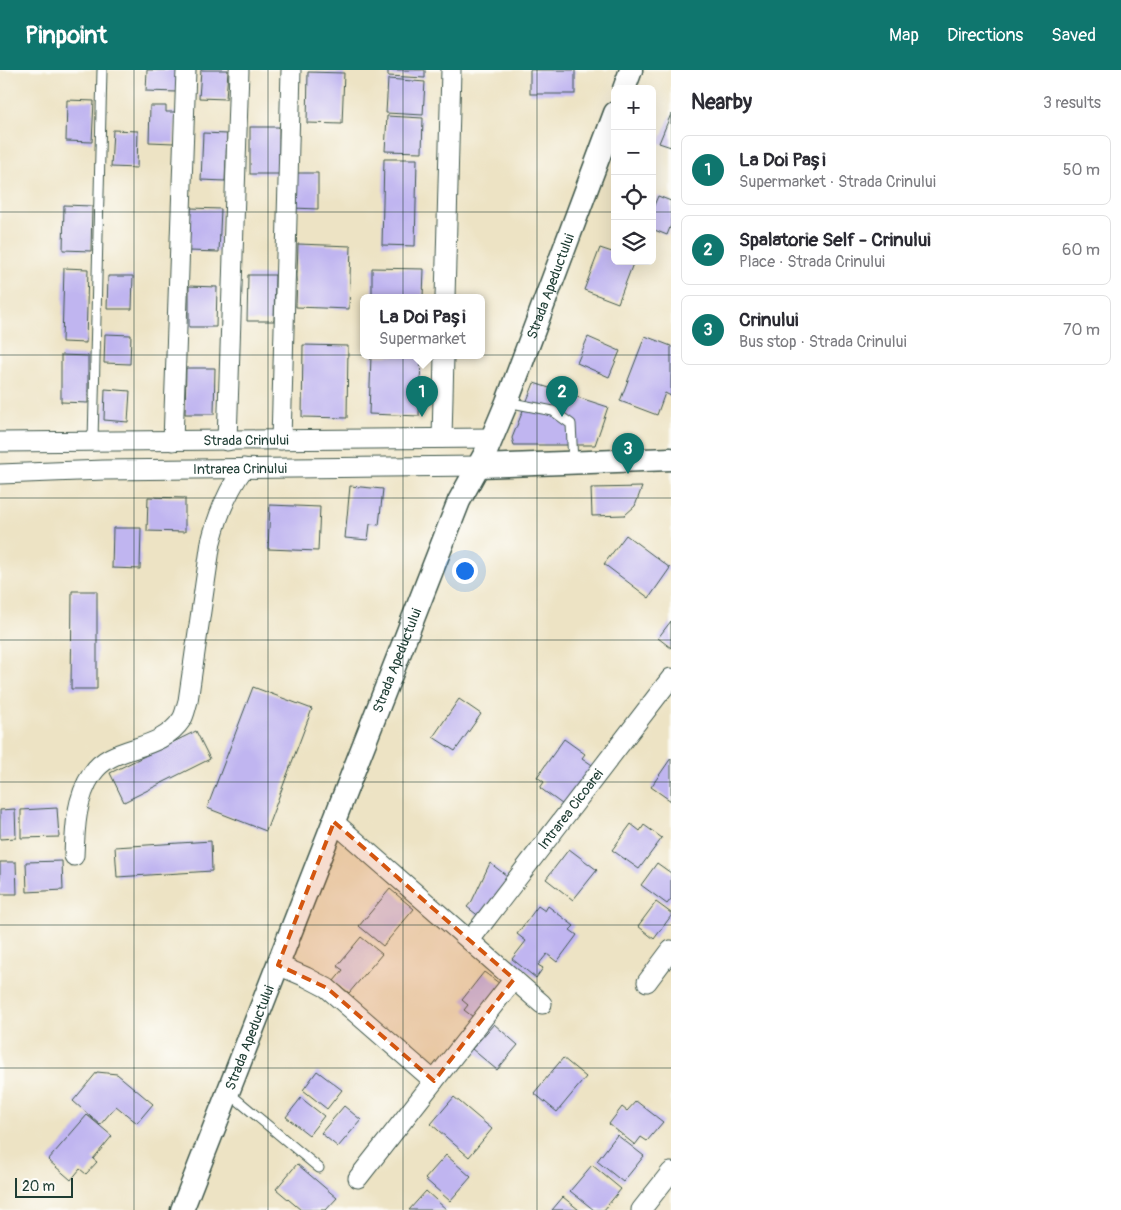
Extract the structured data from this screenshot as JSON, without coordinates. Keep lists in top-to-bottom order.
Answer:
{
  "streets": {
    "street": [
      "Strada Apeductului",
      "Strada Crinului",
      "Intrarea Crinului",
      "Intrarea Cicoarei"
    ]
  },
  "crossings": [
    ["Strada Apeductului", "Strada Crinului"],
    ["Strada Apeductului", "Intrarea Crinului"]
  ],
  "scale_bar": "20 m",
  "page": {
    "header": "Pinpoint",
    "nav": ["Map", "Directions", "Saved"],
    "heading": ["Nearby", "3 results"],
    "map_buttons": ["+", "−"],
    "list": [
      {
        "mark": "1",
        "name": "La Doi Pași",
        "note": "Supermarket · Strada Crinului",
        "value": "50 m"
      },
      {
        "mark": "2",
        "name": "Spalatorie Self - Crinului",
        "note": "Place · Strada Crinului",
        "value": "60 m"
      },
      {
        "mark": "3",
        "name": "Crinului",
        "note": "Bus stop · Strada Crinului",
        "value": "70 m"
      }
    ],
    "popup": ["La Doi Pași", "Supermarket"],
    "pins": ["1", "2", "3"],
    "scale": "20 m"
  }
}
